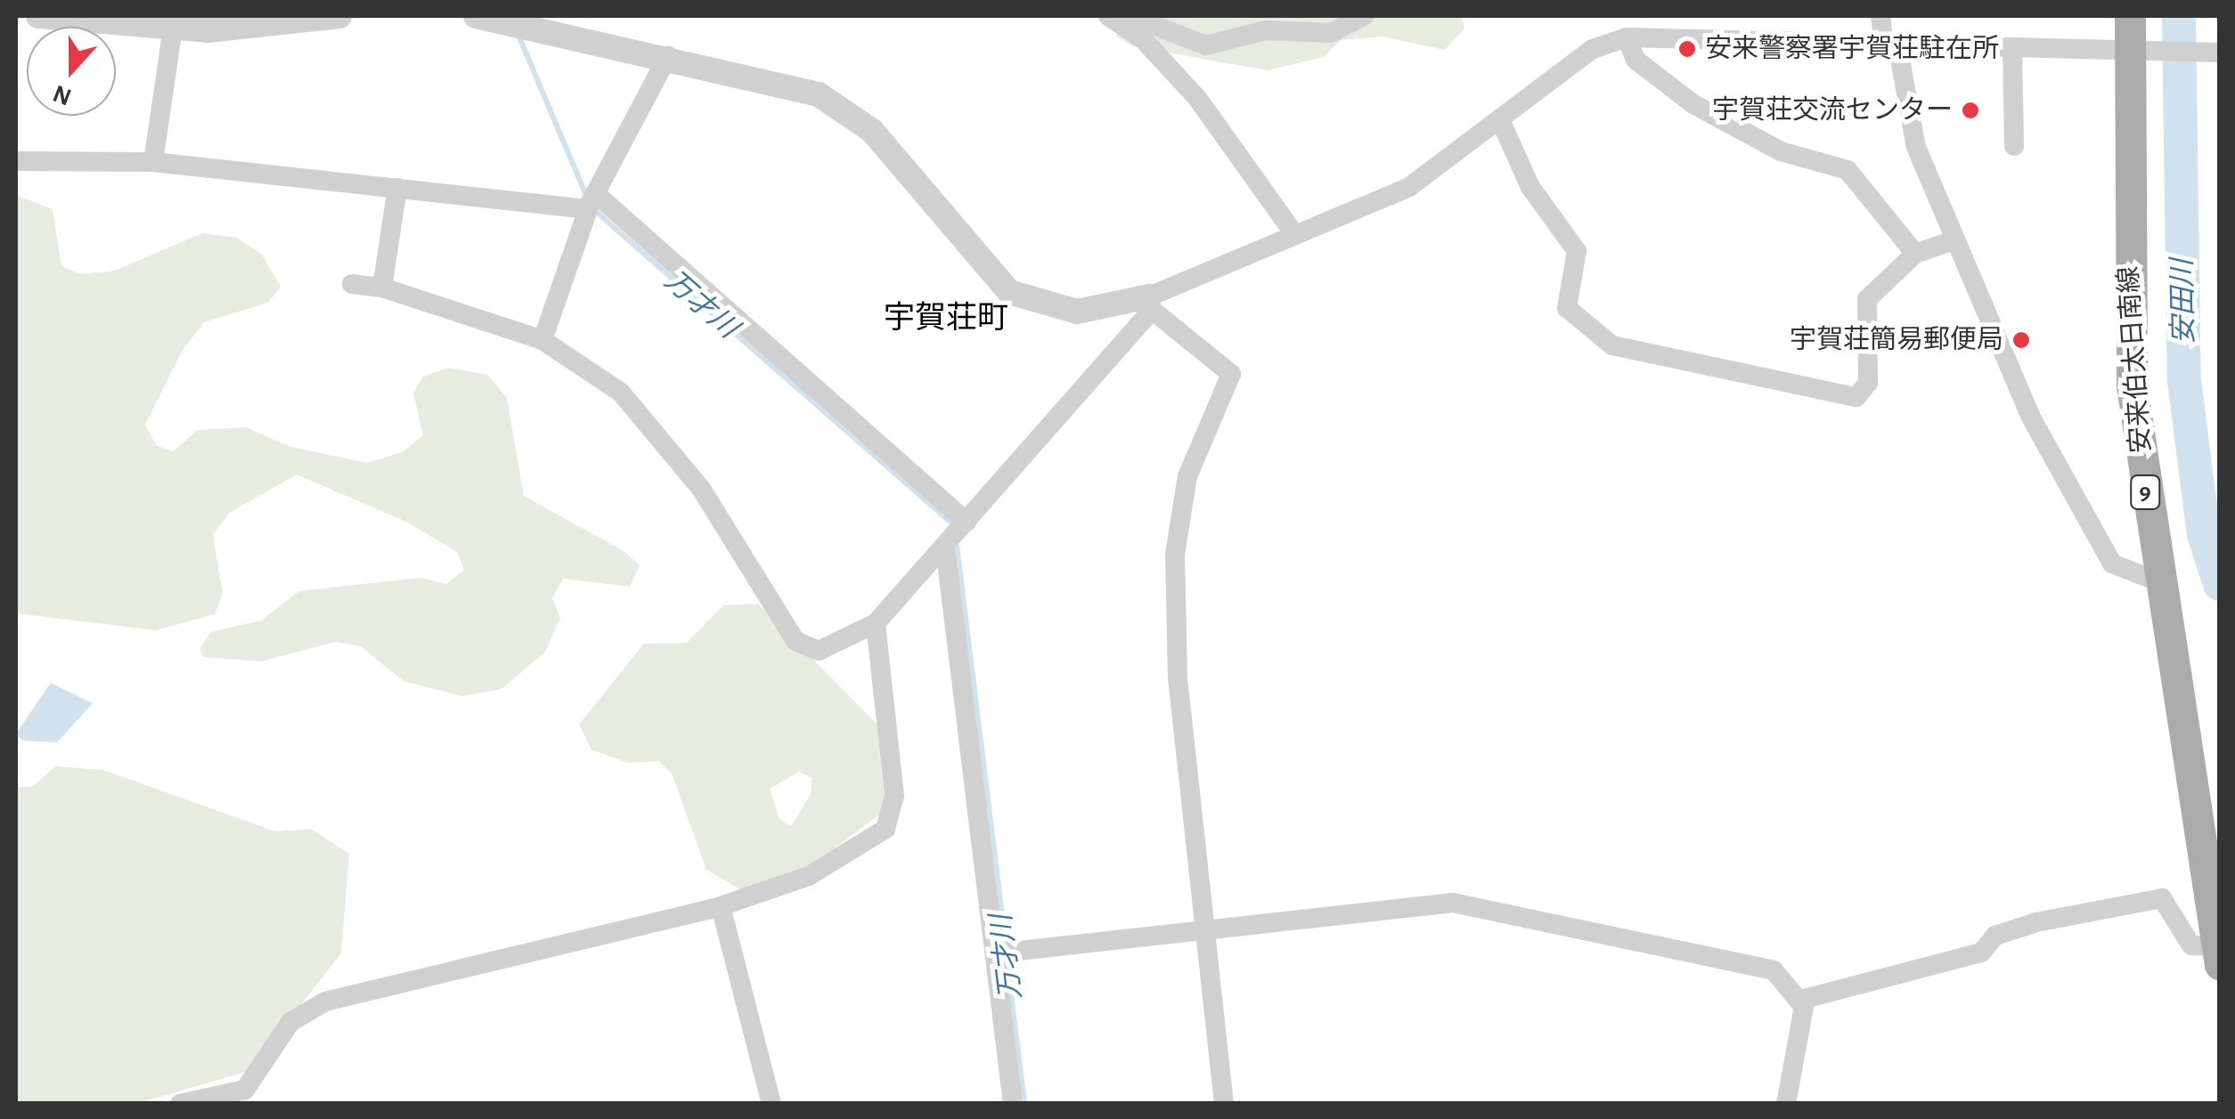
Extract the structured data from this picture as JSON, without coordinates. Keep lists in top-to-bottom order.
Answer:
{
  "streets": {
    "main road": ["安来伯太日南線", "9"]
  },
  "districts": ["宇賀荘町"],
  "water": ["安田川", "万才川"],
  "places": ["安来警察署宇賀荘駐在所", "宇賀荘交流センター", "宇賀荘簡易郵便局"],
  "north": "bottom"
}
